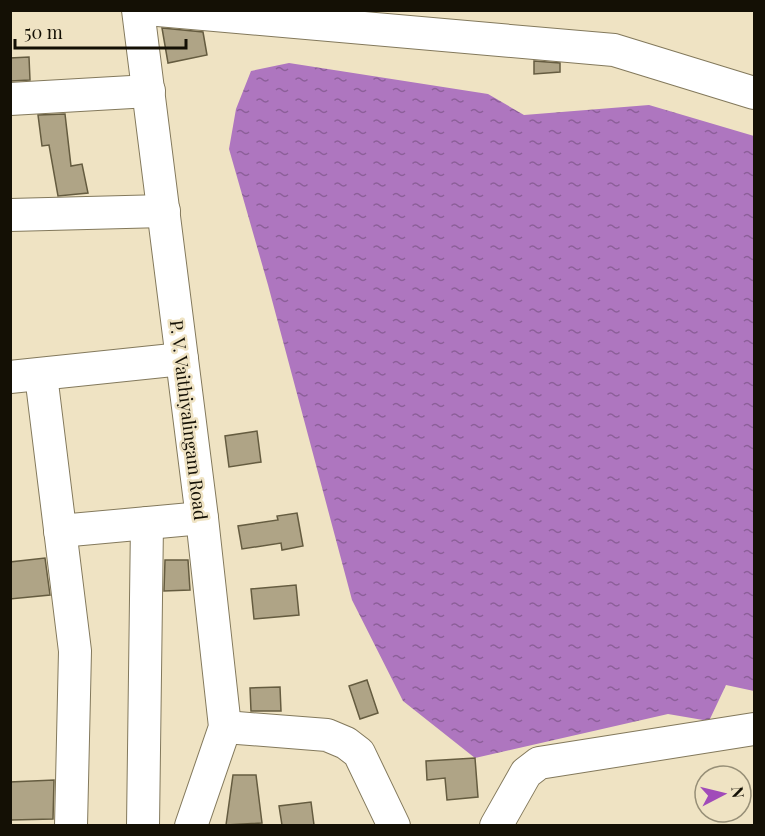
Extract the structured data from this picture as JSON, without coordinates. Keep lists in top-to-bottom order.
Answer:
{
  "streets": {
    "street": ["P. V. Vaithiyalingam Road"]
  },
  "scale_bar": "50 m",
  "north": "right"
}
